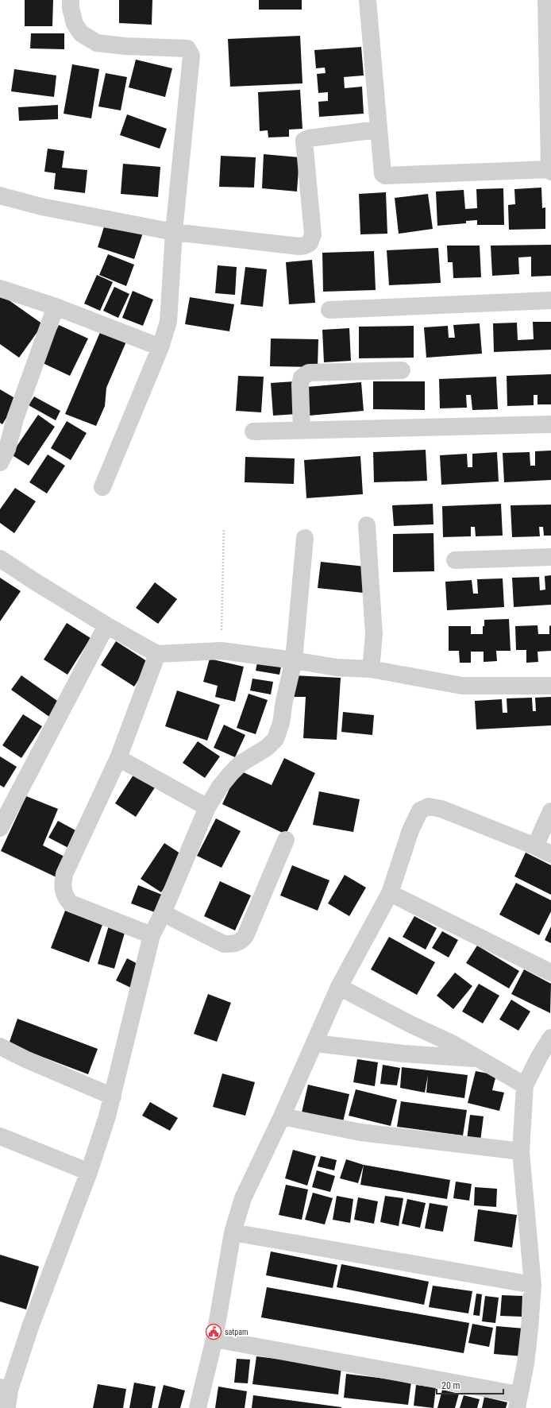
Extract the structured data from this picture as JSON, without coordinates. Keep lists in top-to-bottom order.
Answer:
{
  "places": {
    "public building": ["satpam"]
  },
  "scale_bar": "20 m"
}
